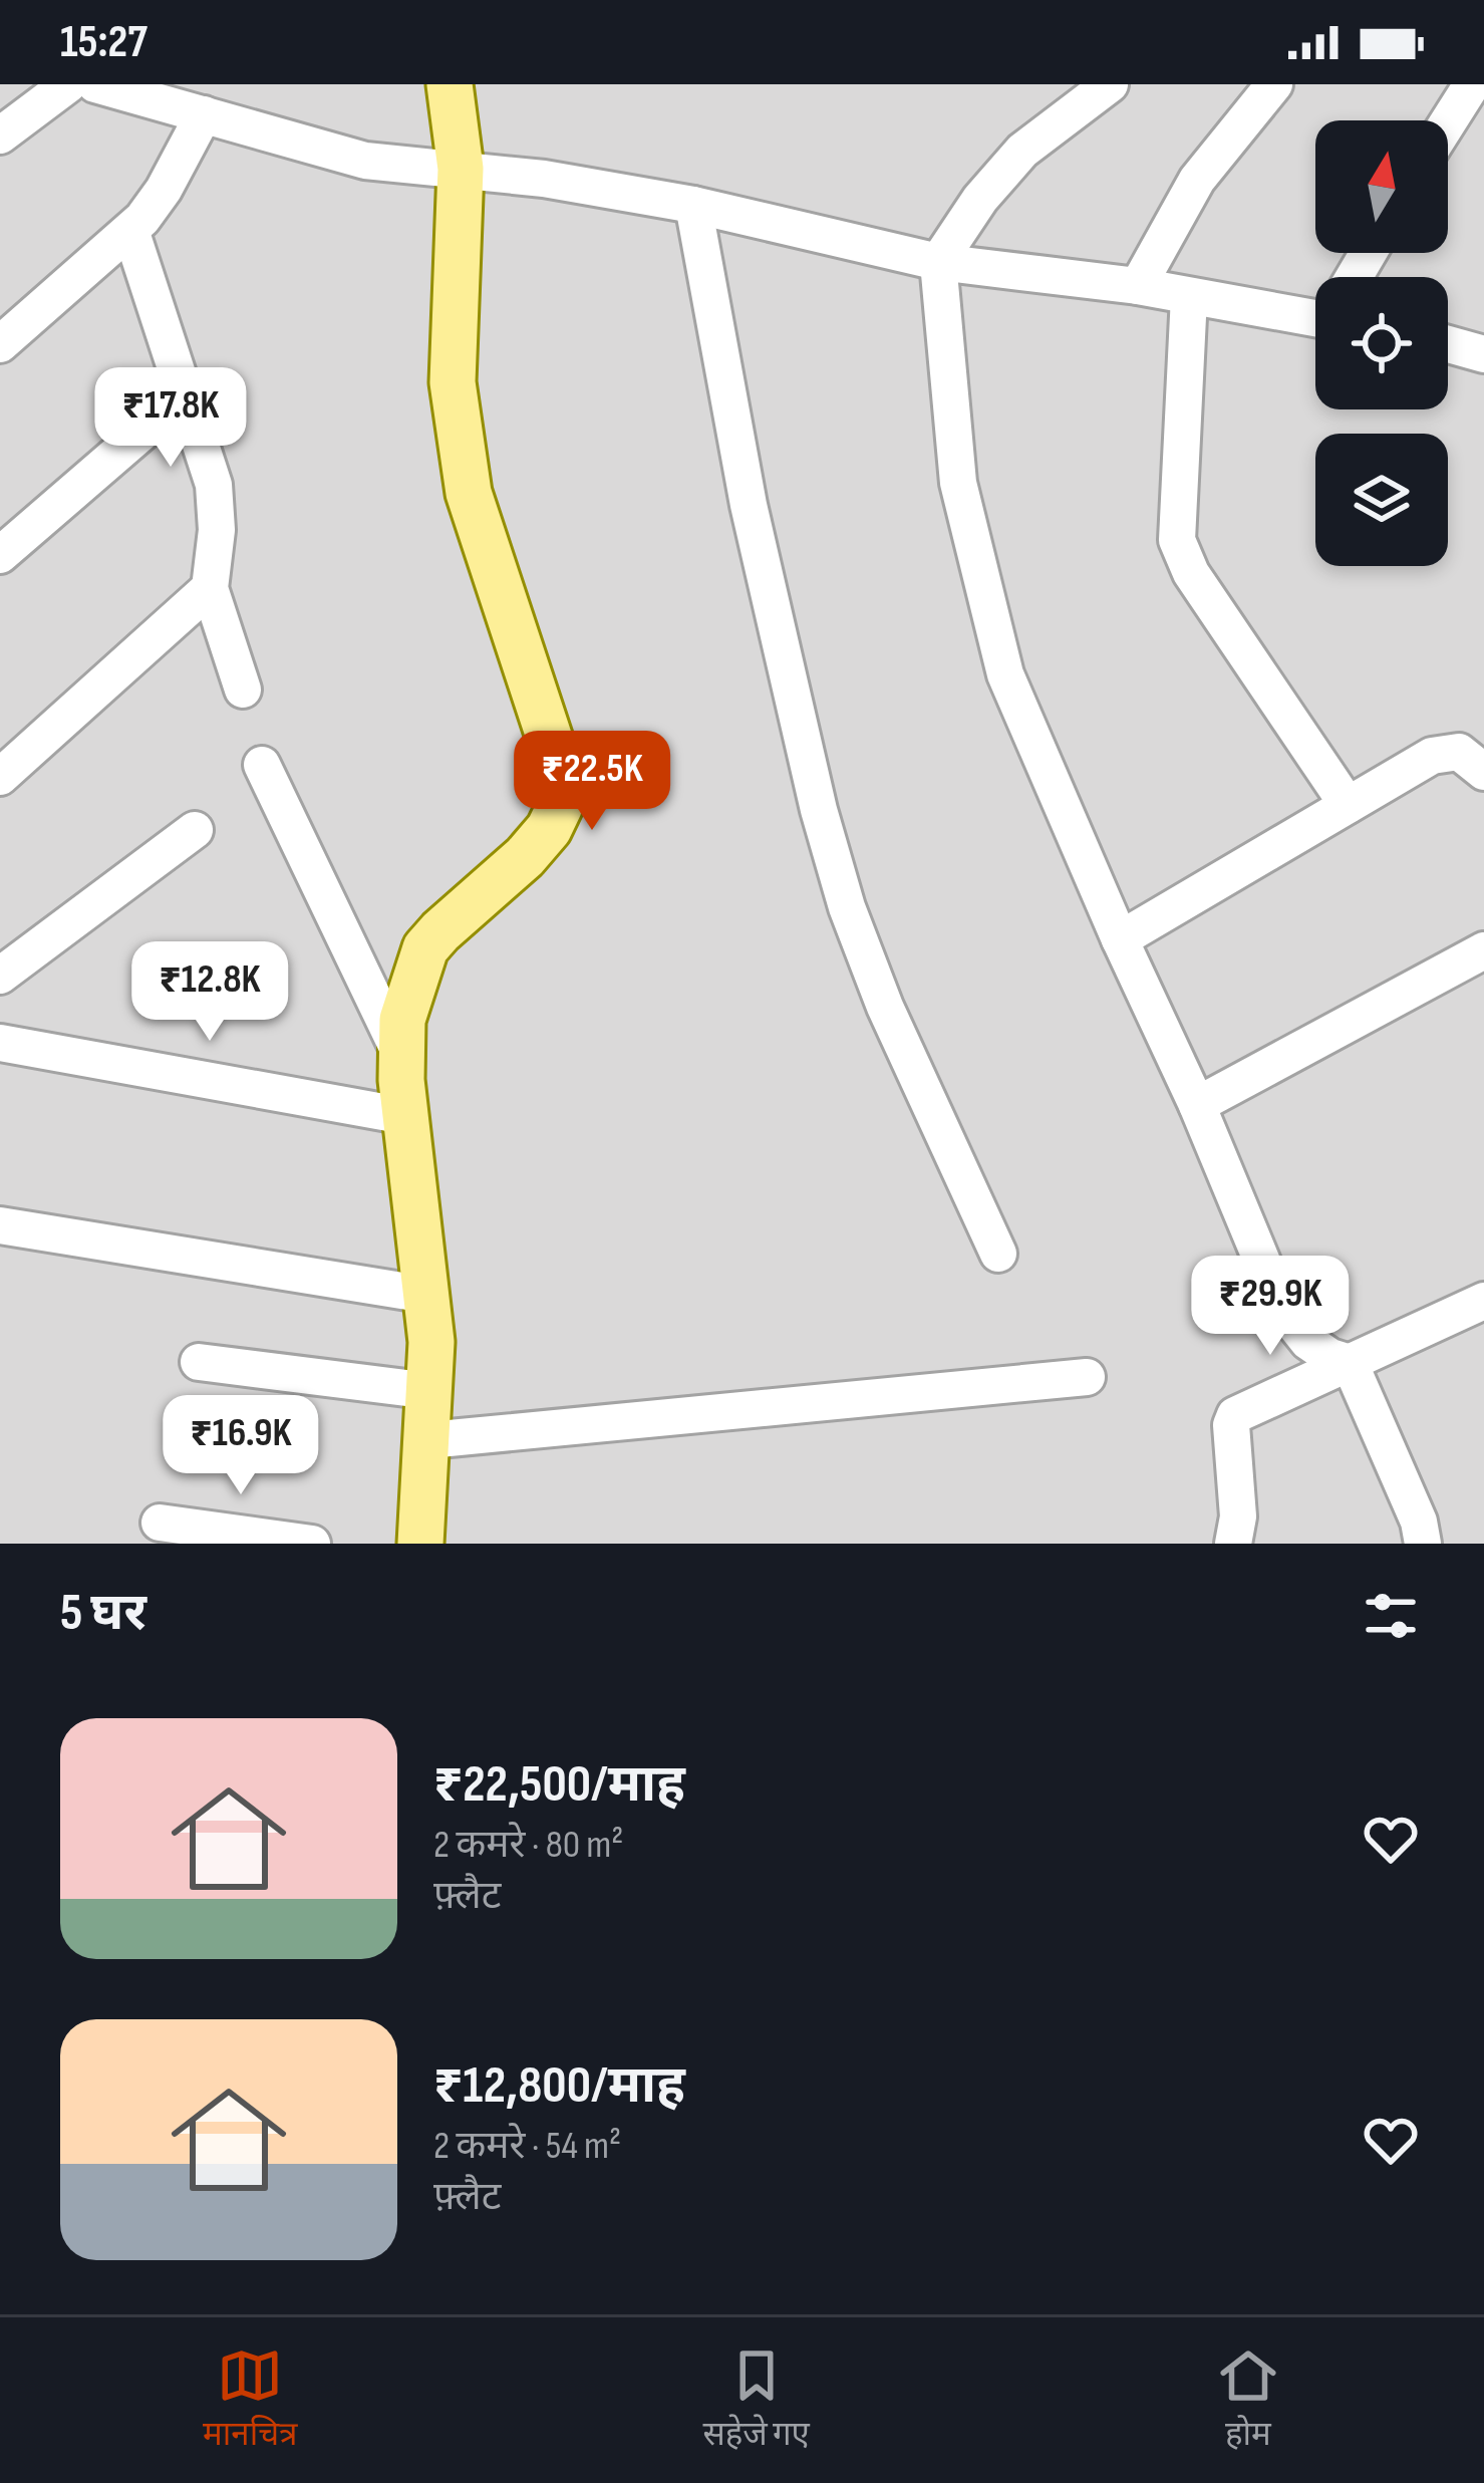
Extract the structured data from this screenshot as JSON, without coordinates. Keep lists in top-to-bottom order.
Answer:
{
  "north": "top",
  "page": {
    "status": "15:27",
    "price": [
      "₹17.8K",
      "₹22.5K",
      "₹12.8K",
      "₹29.9K",
      "₹16.9K"
    ],
    "heading": "5 घर",
    "list": [
      {
        "name": "₹22,500/माह",
        "note": "2 कमरे · 80 m² · फ़्लैट"
      },
      {
        "name": "₹12,800/माह",
        "note": "2 कमरे · 54 m² · फ़्लैट"
      }
    ],
    "tabs": ["मानचित्र", "सहेजे गए", "होम"]
  }
}
